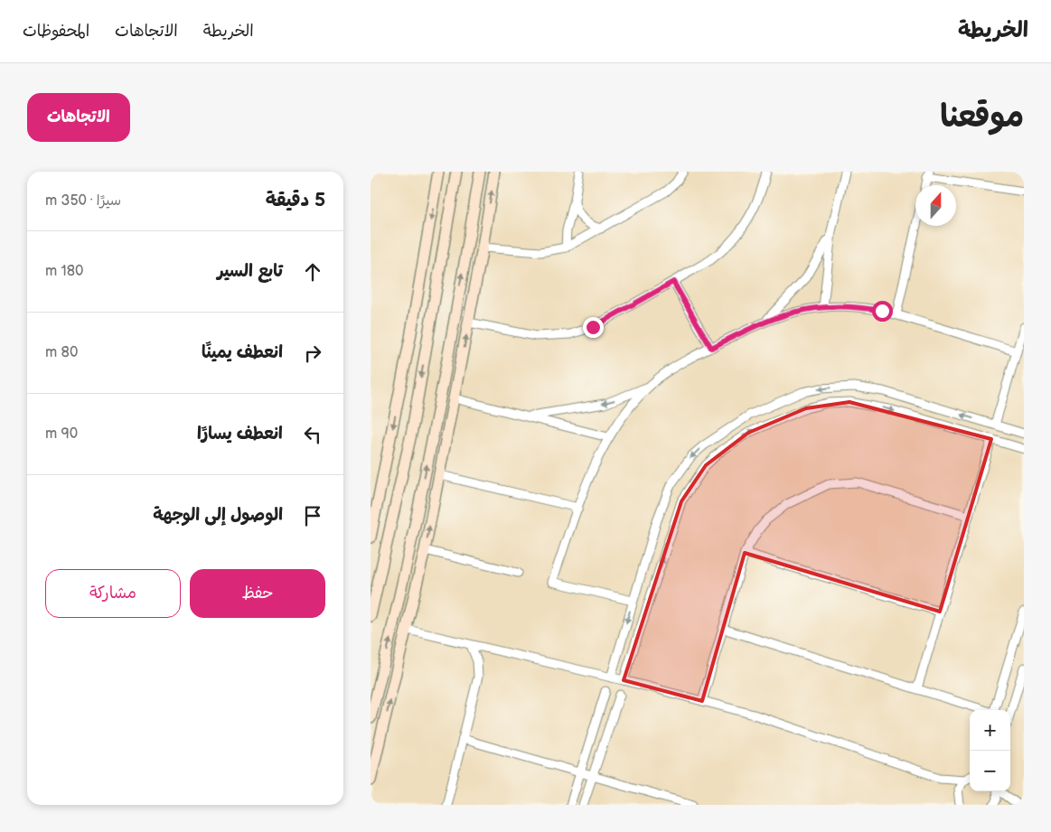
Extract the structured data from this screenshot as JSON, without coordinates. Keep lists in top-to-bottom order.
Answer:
{
  "north": "top",
  "page": {
    "header": "الخريطة",
    "nav": ["الخريطة", "الاتجاهات", "المحفوظات"],
    "title": "موقعنا",
    "buttons": [
      "الاتجاهات",
      ["حفظ", "مشاركة"]
    ],
    "heading": ["5 دقيقة", "سيرًا · 350 m"],
    "list": [
      ["تابع السير", "180 m"],
      ["انعطف يمينًا", "80 m"],
      ["انعطف يسارًا", "90 m"],
      "الوصول إلى الوجهة"
    ],
    "map_buttons": ["+", "−"]
  }
}
